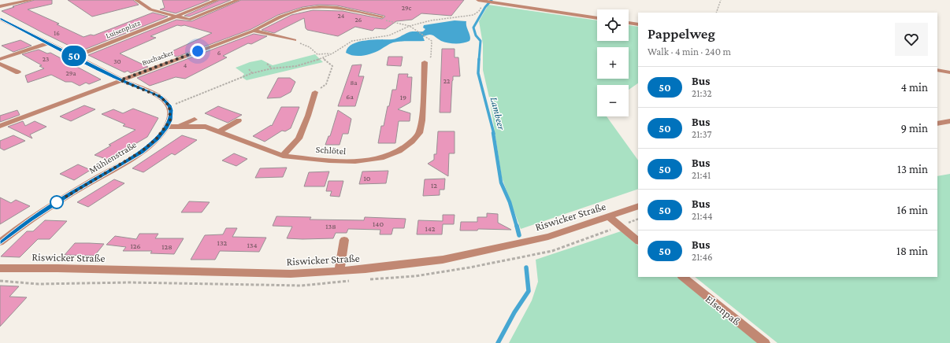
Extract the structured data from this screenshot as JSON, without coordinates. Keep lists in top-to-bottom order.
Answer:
{
  "streets": {
    "street": [
      "Luisenplatz",
      "Buchacker",
      "Schlötel",
      "Mühlenstraße",
      "Riswicker Straße",
      "Elsenpaß"
    ]
  },
  "crossings": [
    ["Schlötel", "Mühlenstraße"]
  ],
  "water": ["Lambeer"],
  "lines": ["bus line 50"],
  "house_numbers": [
    "29c",
    "24",
    "26",
    "16",
    "6",
    "23",
    "30",
    "4",
    "29a",
    "22",
    "8a",
    "6a",
    "19",
    "10",
    "12",
    "140",
    "138",
    "142",
    "132",
    "134",
    "126",
    "128"
  ],
  "page": {
    "on_map": "50",
    "map_buttons": ["+", "−"],
    "heading": ["Pappelweg", "Walk · 4 min · 240 m"],
    "list": [
      {
        "mark": "50",
        "name": "Bus",
        "note": "21:32",
        "value": "4 min"
      },
      {
        "mark": "50",
        "name": "Bus",
        "note": "21:37",
        "value": "9 min"
      },
      {
        "mark": "50",
        "name": "Bus",
        "note": "21:41",
        "value": "13 min"
      },
      {
        "mark": "50",
        "name": "Bus",
        "note": "21:44",
        "value": "16 min"
      },
      {
        "mark": "50",
        "name": "Bus",
        "note": "21:46",
        "value": "18 min"
      }
    ]
  }
}
